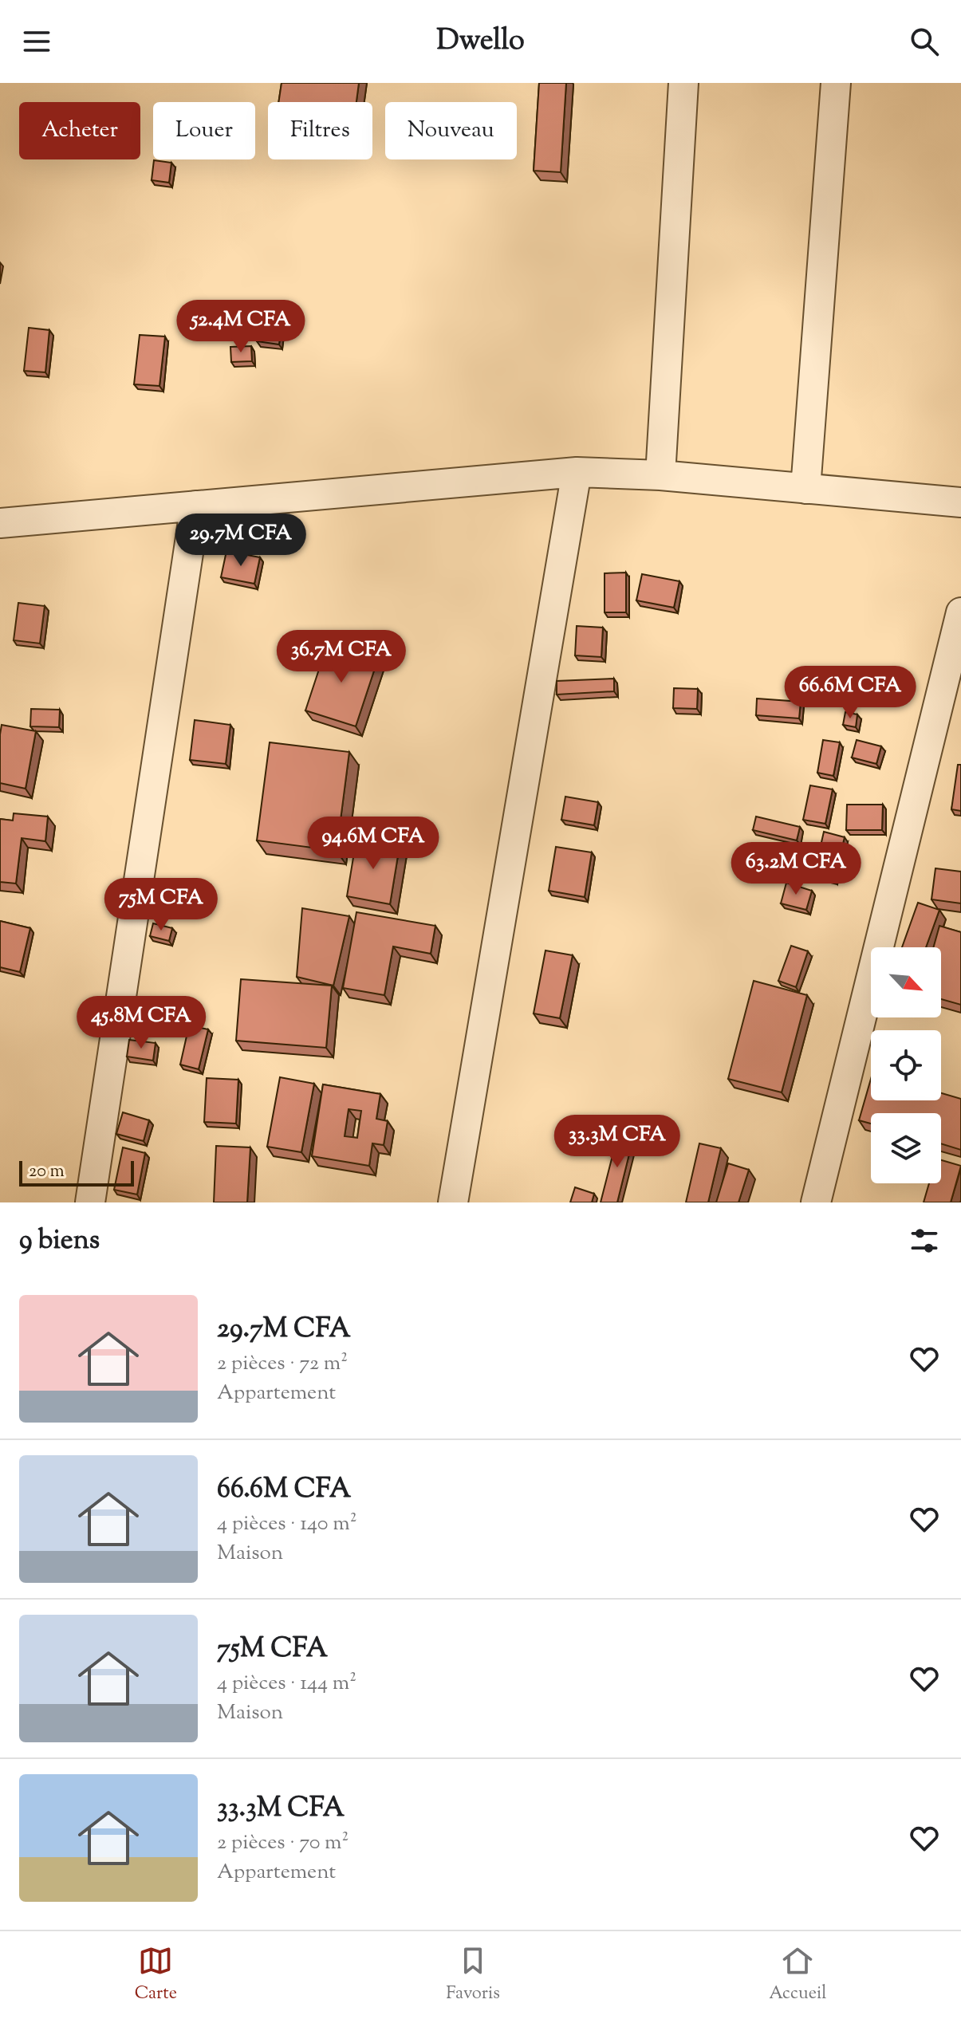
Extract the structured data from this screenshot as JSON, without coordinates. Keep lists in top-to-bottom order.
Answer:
{
  "scale_bar": "20 m",
  "north": "bottom right",
  "page": {
    "header": "Dwello",
    "chip": [
      "Acheter",
      "Louer",
      "Filtres",
      "Nouveau"
    ],
    "price": [
      "52.4M CFA",
      "29.7M CFA",
      "36.7M CFA",
      "66.6M CFA",
      "94.6M CFA",
      "63.2M CFA",
      "75M CFA",
      "45.8M CFA",
      "33.3M CFA"
    ],
    "scale": "20 m",
    "heading": "9 biens",
    "list": [
      {
        "name": "29.7M CFA",
        "note": "2 pièces · 72 m² · Appartement"
      },
      {
        "name": "66.6M CFA",
        "note": "4 pièces · 140 m² · Maison"
      },
      {
        "name": "75M CFA",
        "note": "4 pièces · 144 m² · Maison"
      },
      {
        "name": "33.3M CFA",
        "note": "2 pièces · 70 m² · Appartement"
      }
    ],
    "tabs": ["Carte", "Favoris", "Accueil"]
  }
}
